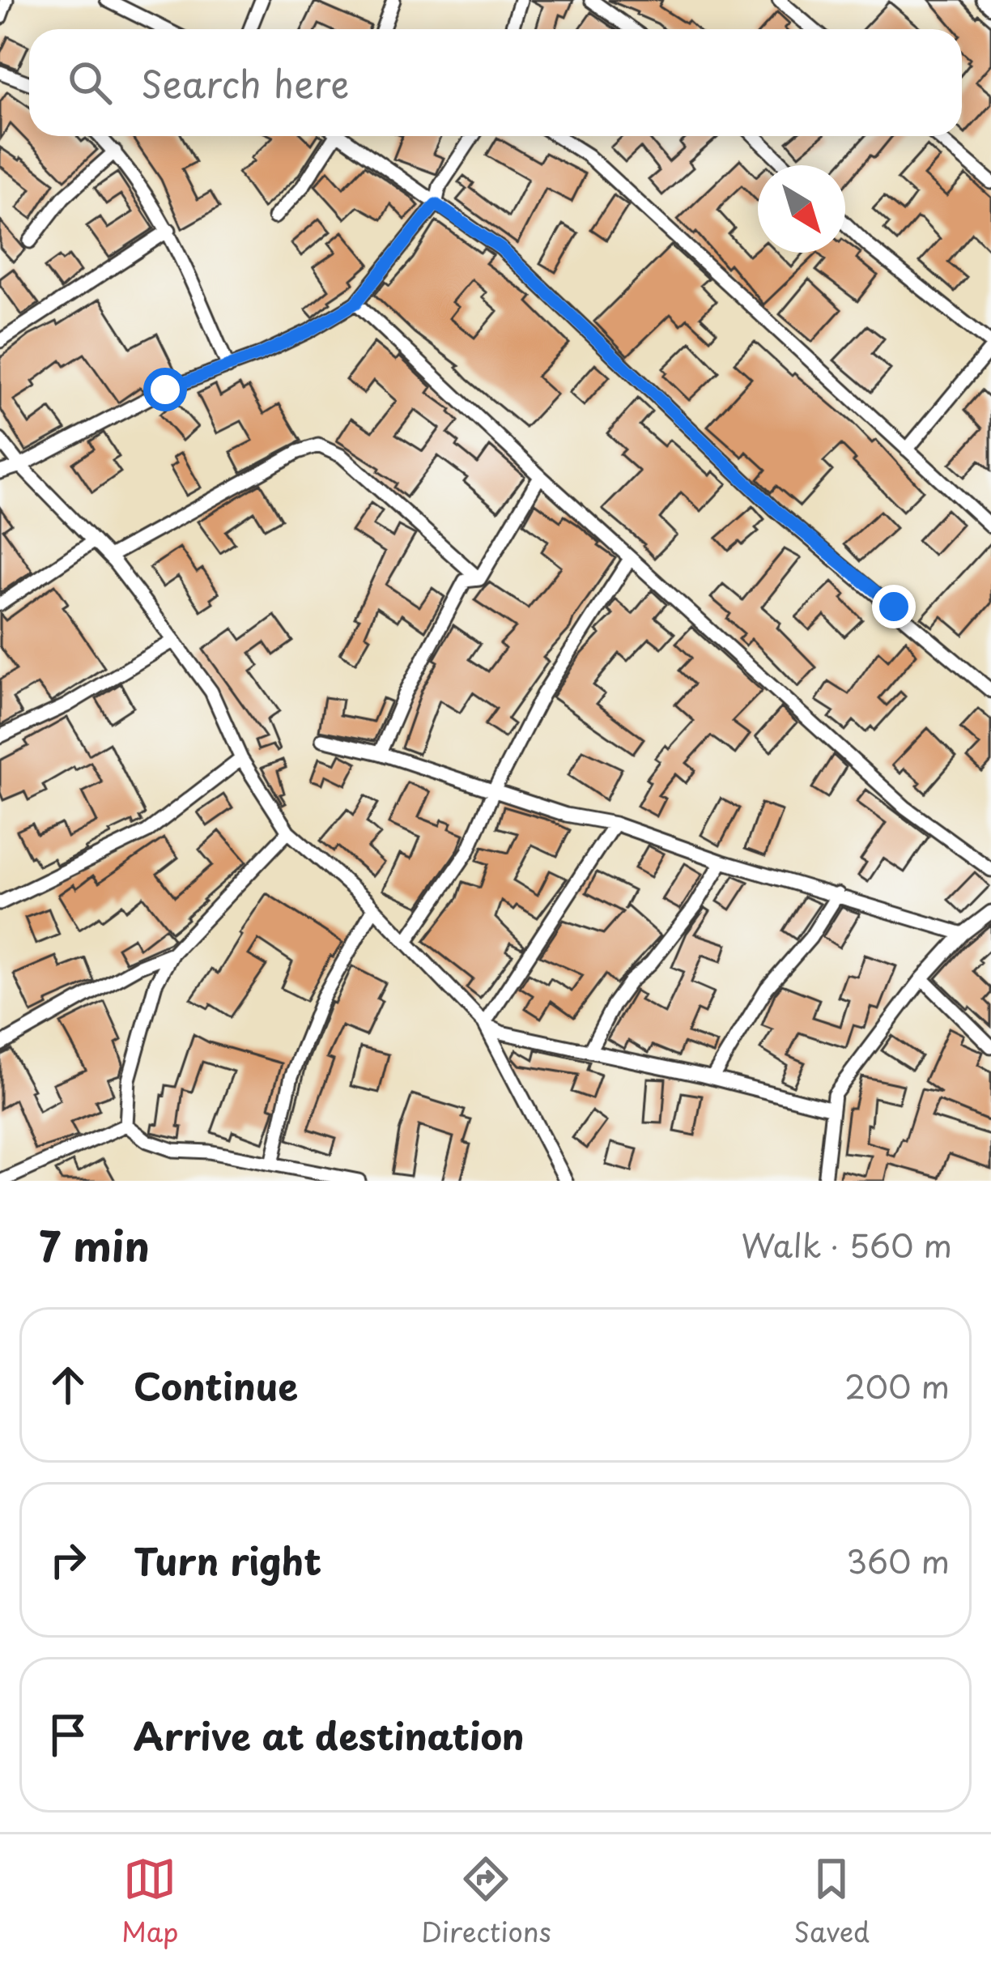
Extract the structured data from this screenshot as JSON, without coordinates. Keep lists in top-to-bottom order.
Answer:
{
  "north": "bottom right",
  "page": {
    "search": "Search here",
    "heading": ["7 min", "Walk · 560 m"],
    "list": [
      ["Continue", "200 m"],
      ["Turn right", "360 m"],
      "Arrive at destination"
    ],
    "nav": ["Map", "Directions", "Saved"]
  }
}
